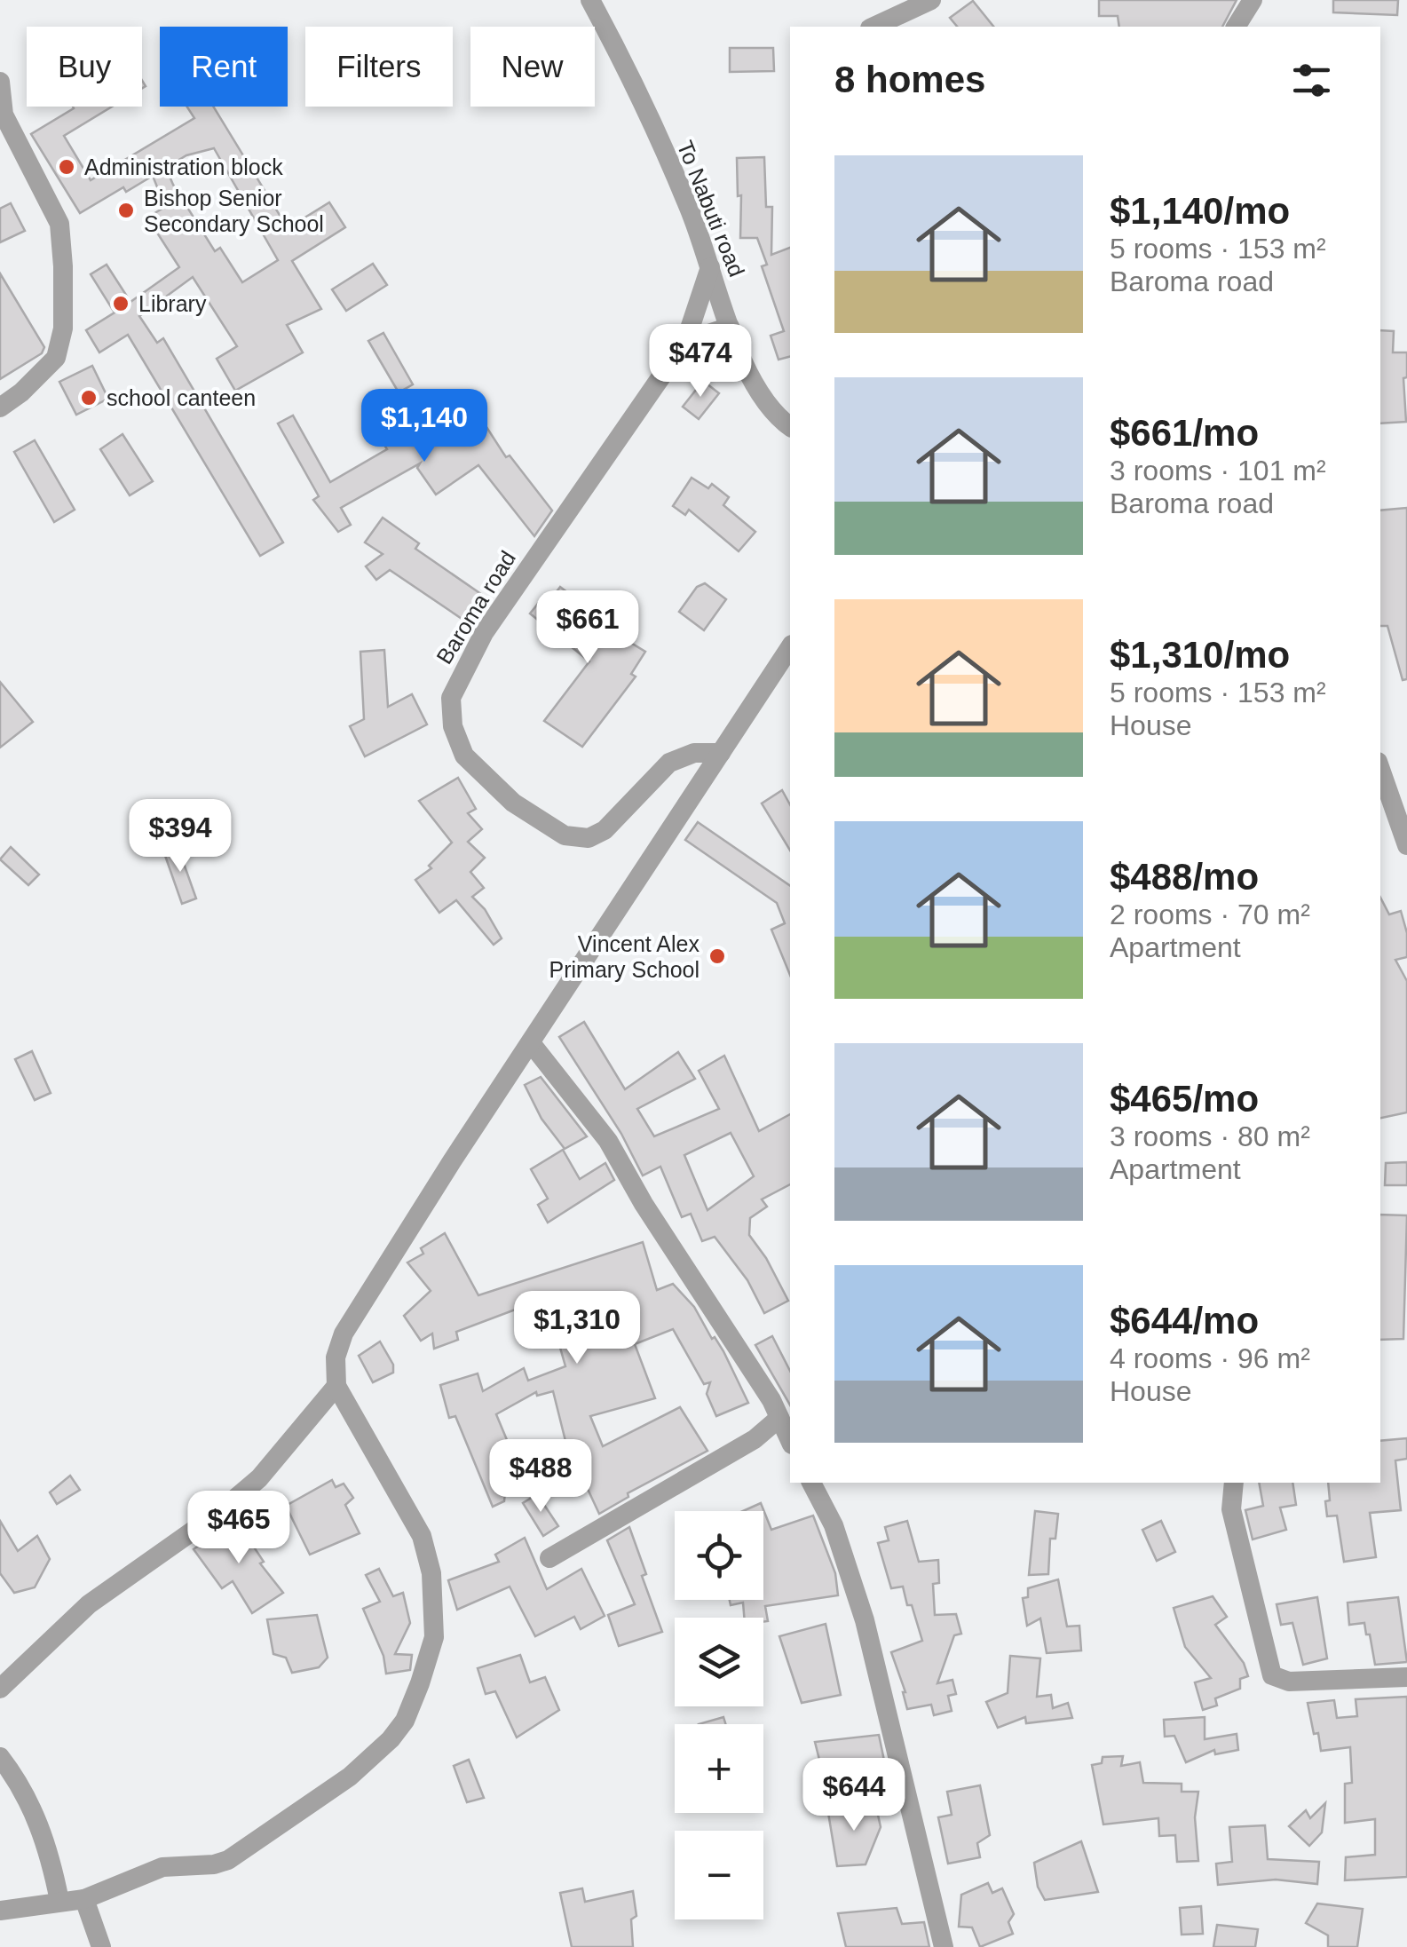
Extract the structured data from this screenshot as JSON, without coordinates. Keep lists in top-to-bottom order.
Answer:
{
  "streets": {
    "street": ["To Nabuti road", "Baroma road"]
  },
  "crossings": [
    ["To Nabuti road", "Baroma road"]
  ],
  "places": [
    "Administration block",
    "Bishop Senior Secondary School",
    "Library",
    "school canteen",
    "Vincent Alex Primary School"
  ],
  "page": {
    "chip": [
      "Buy",
      "Rent",
      "Filters",
      "New"
    ],
    "heading": "8 homes",
    "list": [
      {
        "name": "$1,140/mo",
        "note": "5 rooms · 153 m² · Baroma road"
      },
      {
        "name": "$661/mo",
        "note": "3 rooms · 101 m² · Baroma road"
      },
      {
        "name": "$1,310/mo",
        "note": "5 rooms · 153 m² · House"
      },
      {
        "name": "$488/mo",
        "note": "2 rooms · 70 m² · Apartment"
      },
      {
        "name": "$465/mo",
        "note": "3 rooms · 80 m² · Apartment"
      },
      {
        "name": "$644/mo",
        "note": "4 rooms · 96 m² · House"
      }
    ],
    "price": [
      "$474",
      "$1,140",
      "$661",
      "$394",
      "$1,310",
      "$488",
      "$465",
      "$644"
    ],
    "map_buttons": ["+", "−"]
  }
}
